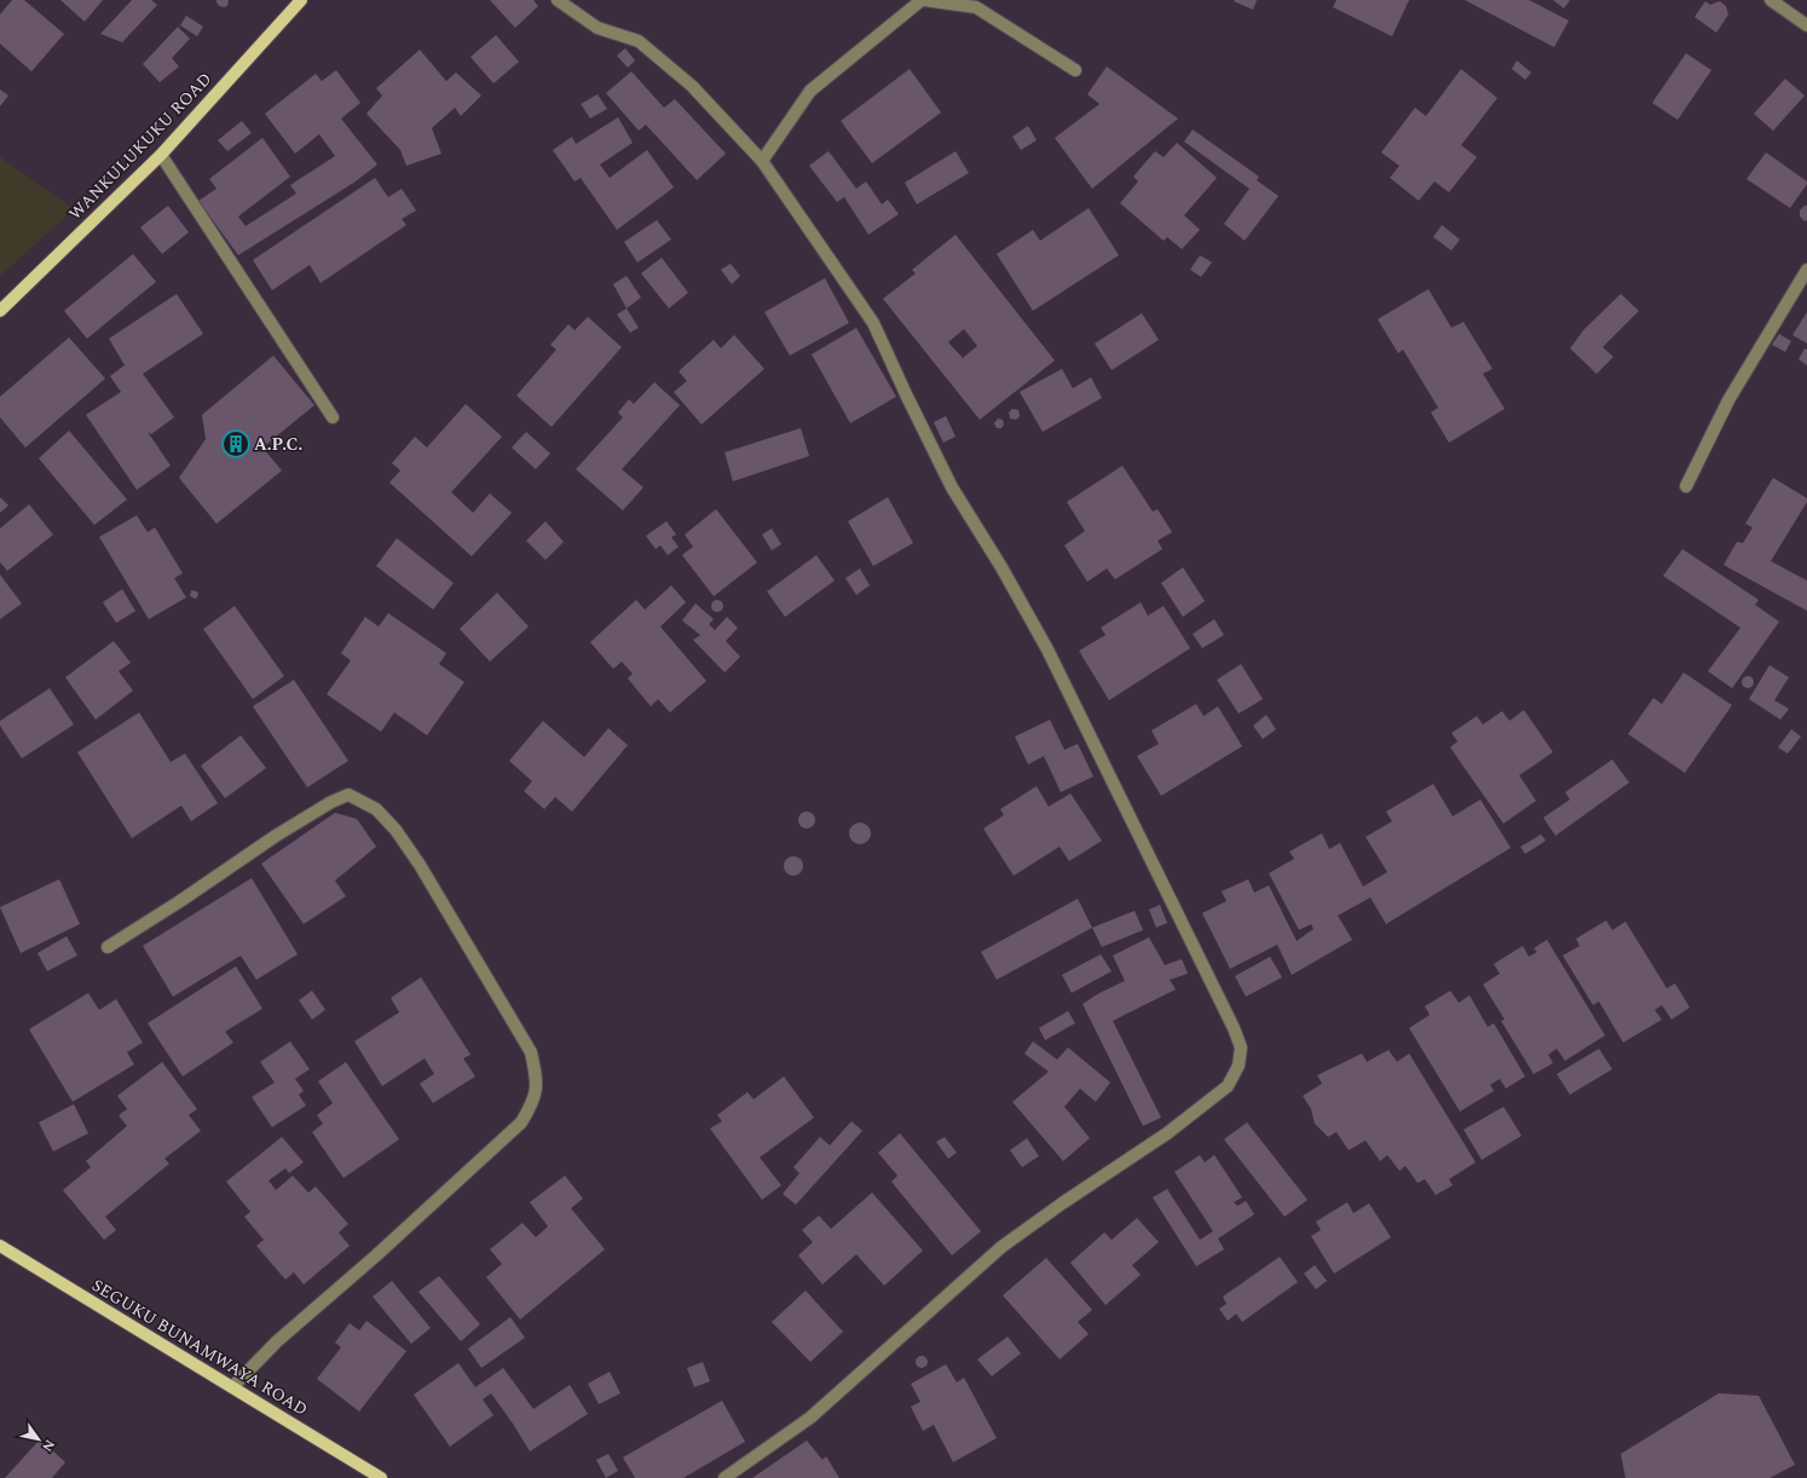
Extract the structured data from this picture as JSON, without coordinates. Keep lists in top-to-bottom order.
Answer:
{
  "streets": {
    "main road": ["WANKULUKUKU ROAD", "SEGUKU BUNAMWAYA ROAD"]
  },
  "places": {
    "building": ["A.P.C."]
  },
  "north": "bottom right"
}
